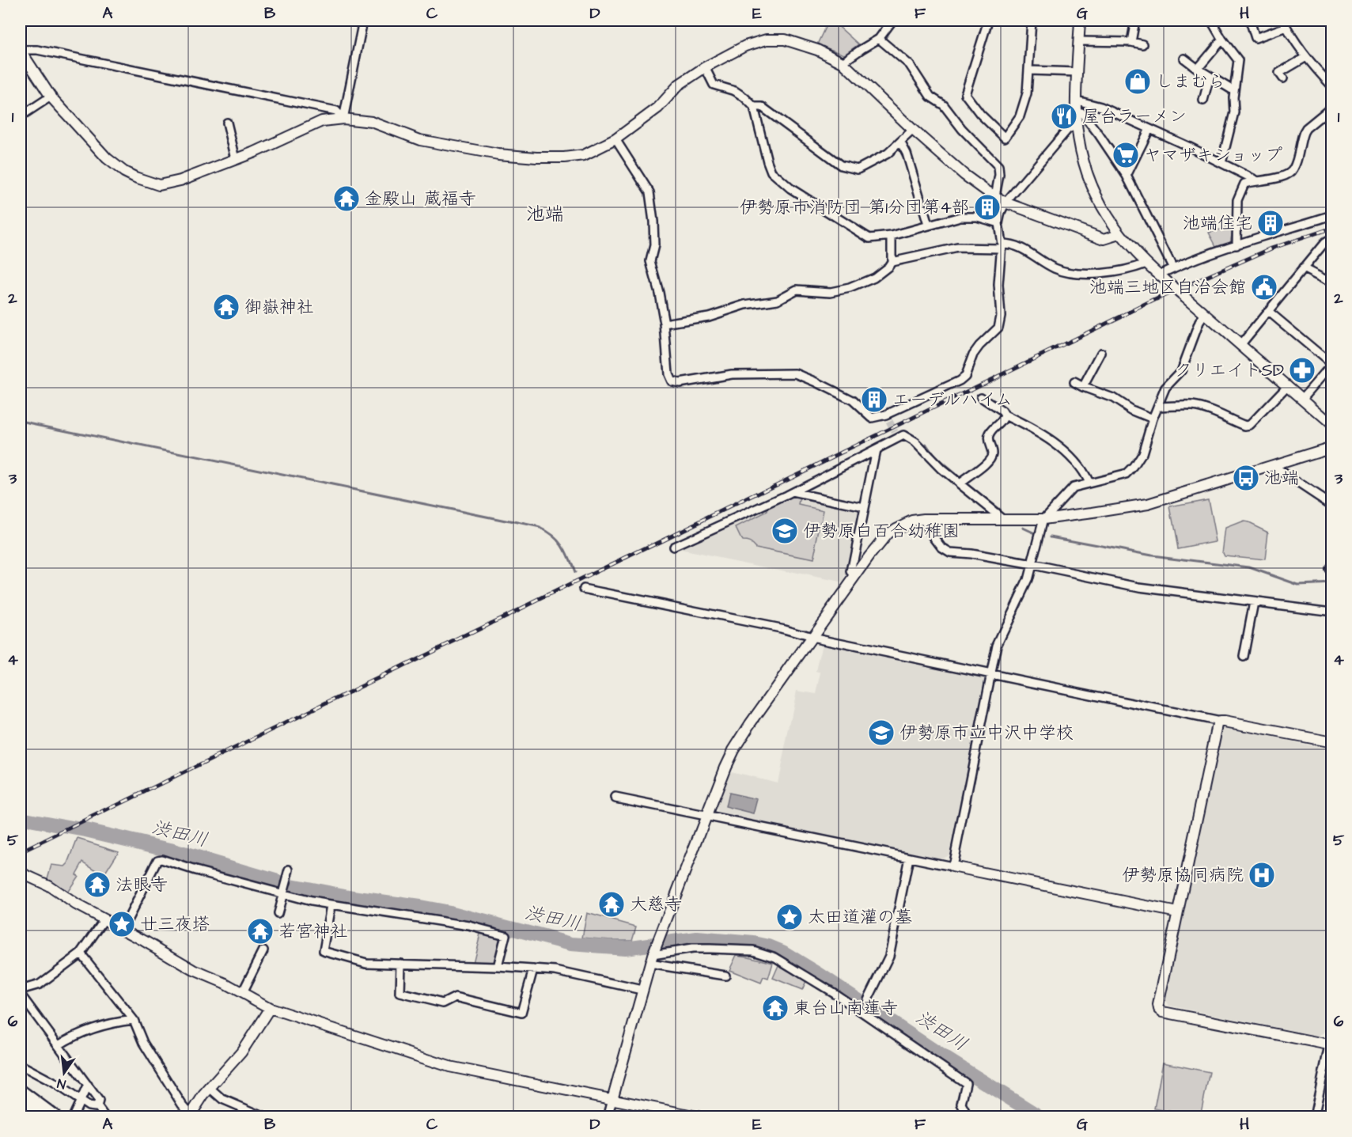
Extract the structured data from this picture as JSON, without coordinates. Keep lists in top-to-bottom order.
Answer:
{
  "districts": ["池端"],
  "water": ["渋田川"],
  "places": {
    "shop": ["しまむら"],
    "restaurant": ["屋台ラーメン"],
    "supermarket": ["ヤマザキショップ"],
    "temple": [
      "金殿山 蔵福寺",
      "御嶽神社",
      "法眼寺",
      "大慈寺",
      "若宮神社",
      "東台山南蓮寺"
    ],
    "building": ["伊勢原市消防団 第1分団第4部", "池端住宅", "エーデルハイム"],
    "public building": ["池端三地区自治会館"],
    "pharmacy": ["クリエイトSD"],
    "bus stop": ["池端"],
    "school or university": ["伊勢原白百合幼稚園", "伊勢原市立中沢中学校"],
    "hospital": ["伊勢原協同病院"],
    "place": ["太田道灌の墓", "廿三夜塔"]
  },
  "north": "bottom",
  "grid": {
    "columns": [
      "A",
      "B",
      "C",
      "D",
      "E",
      "F",
      "G",
      "H"
    ],
    "rows": [
      "1",
      "2",
      "3",
      "4",
      "5",
      "6"
    ]
  }
}
